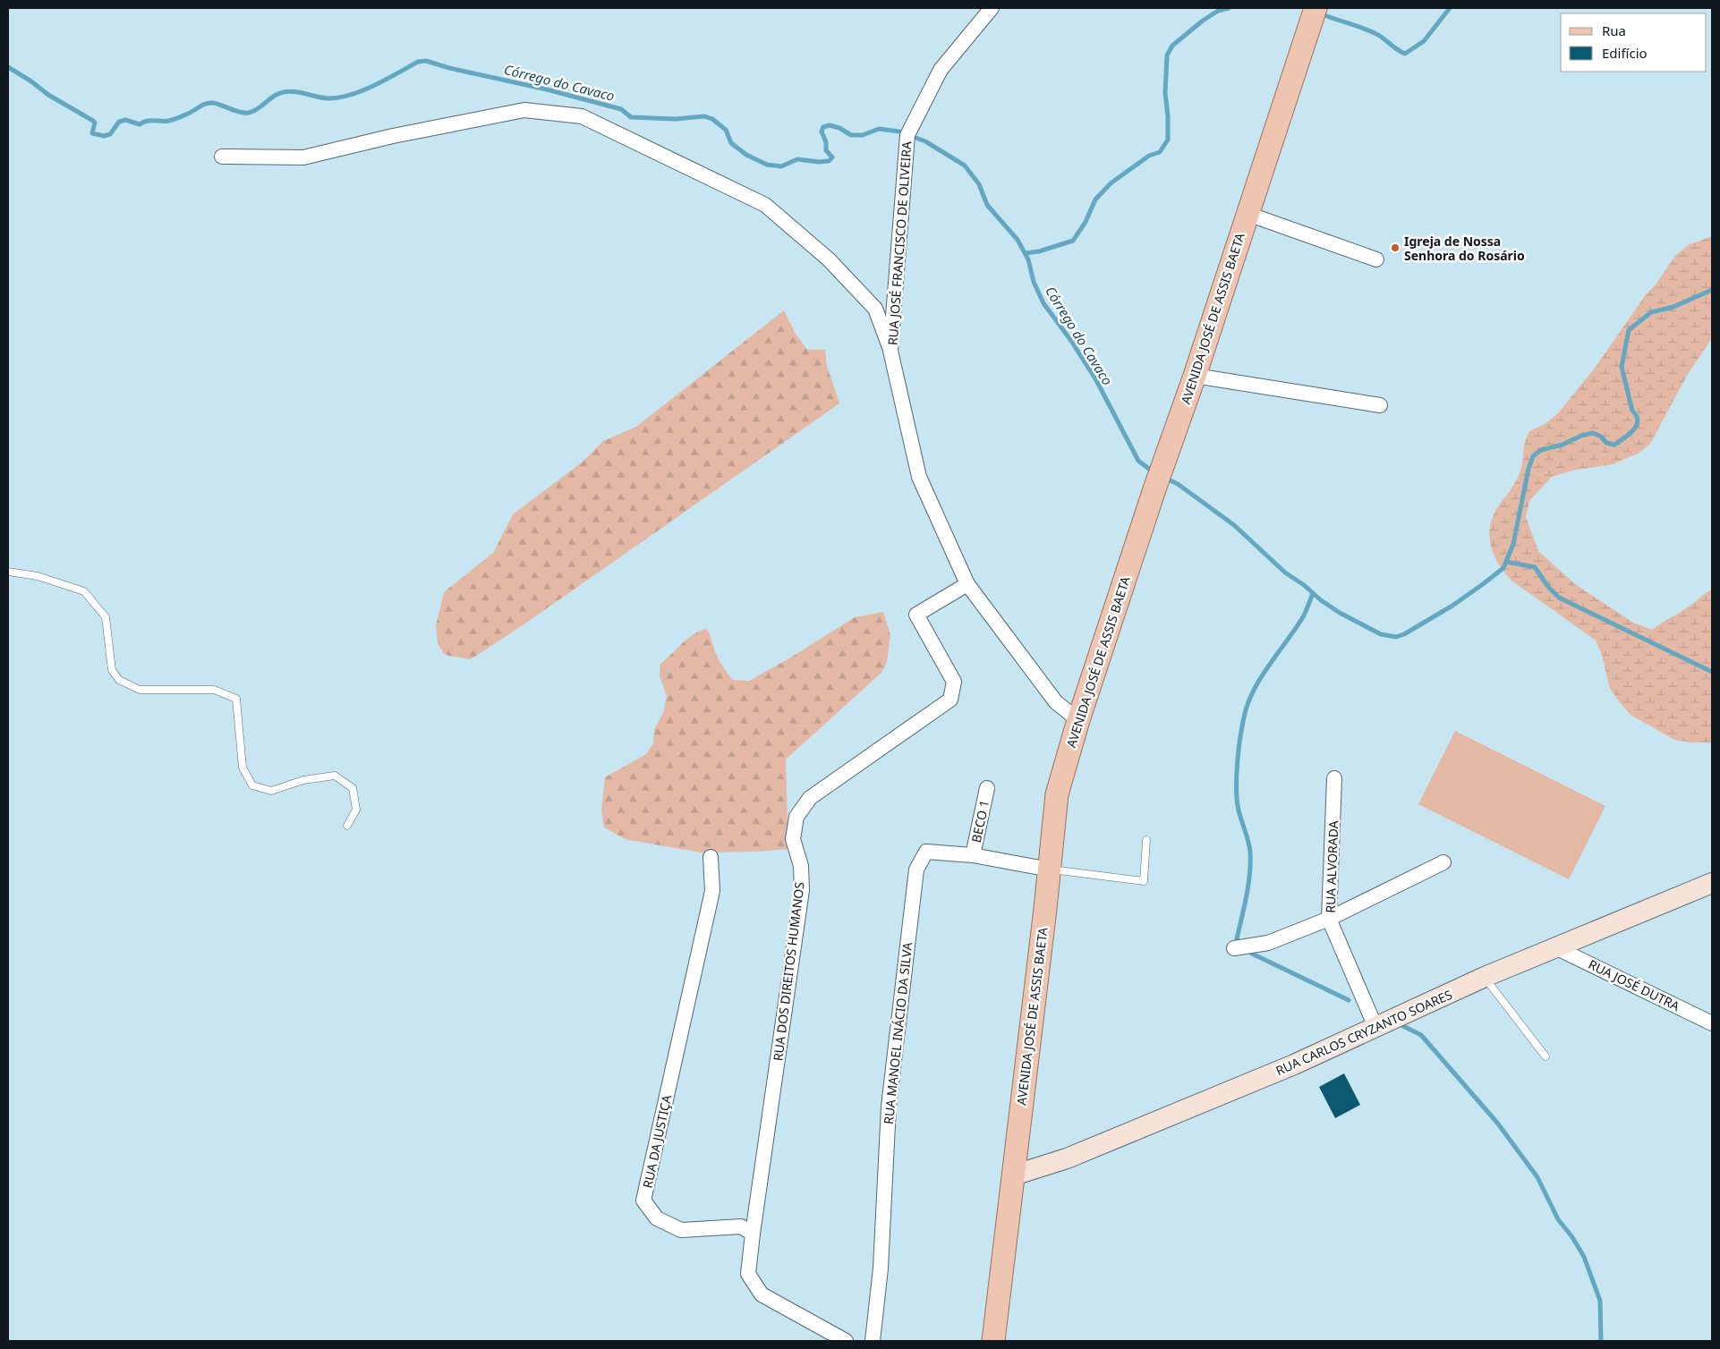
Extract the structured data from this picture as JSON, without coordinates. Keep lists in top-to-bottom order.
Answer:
{
  "streets": {
    "main road": ["AVENIDA JOSÉ DE ASSIS BAETA"],
    "street": [
      "RUA JOSÉ FRANCISCO DE OLIVEIRA",
      "BECO 1",
      "RUA ALVORADA",
      "RUA DOS DIREITOS HUMANOS",
      "RUA JOSÉ DUTRA",
      "RUA CARLOS CRYZANTO SOARES",
      "RUA MANOEL INÁCIO DA SILVA",
      "RUA DA JUSTIÇA"
    ]
  },
  "crossings": [
    ["RUA JOSÉ FRANCISCO DE OLIVEIRA", "AVENIDA JOSÉ DE ASSIS BAETA"],
    ["RUA JOSÉ FRANCISCO DE OLIVEIRA", "RUA DOS DIREITOS HUMANOS"],
    ["AVENIDA JOSÉ DE ASSIS BAETA", "RUA CARLOS CRYZANTO SOARES"],
    ["AVENIDA JOSÉ DE ASSIS BAETA", "RUA MANOEL INÁCIO DA SILVA"],
    ["BECO 1", "RUA MANOEL INÁCIO DA SILVA"],
    ["RUA ALVORADA", "RUA CARLOS CRYZANTO SOARES"],
    ["RUA DOS DIREITOS HUMANOS", "RUA DA JUSTIÇA"],
    ["RUA JOSÉ DUTRA", "RUA CARLOS CRYZANTO SOARES"]
  ],
  "water": ["Córrego do Cavaco"],
  "places": ["Igreja de Nossa Senhora do Rosário"],
  "legend": ["Rua", "Edifício"]
}
